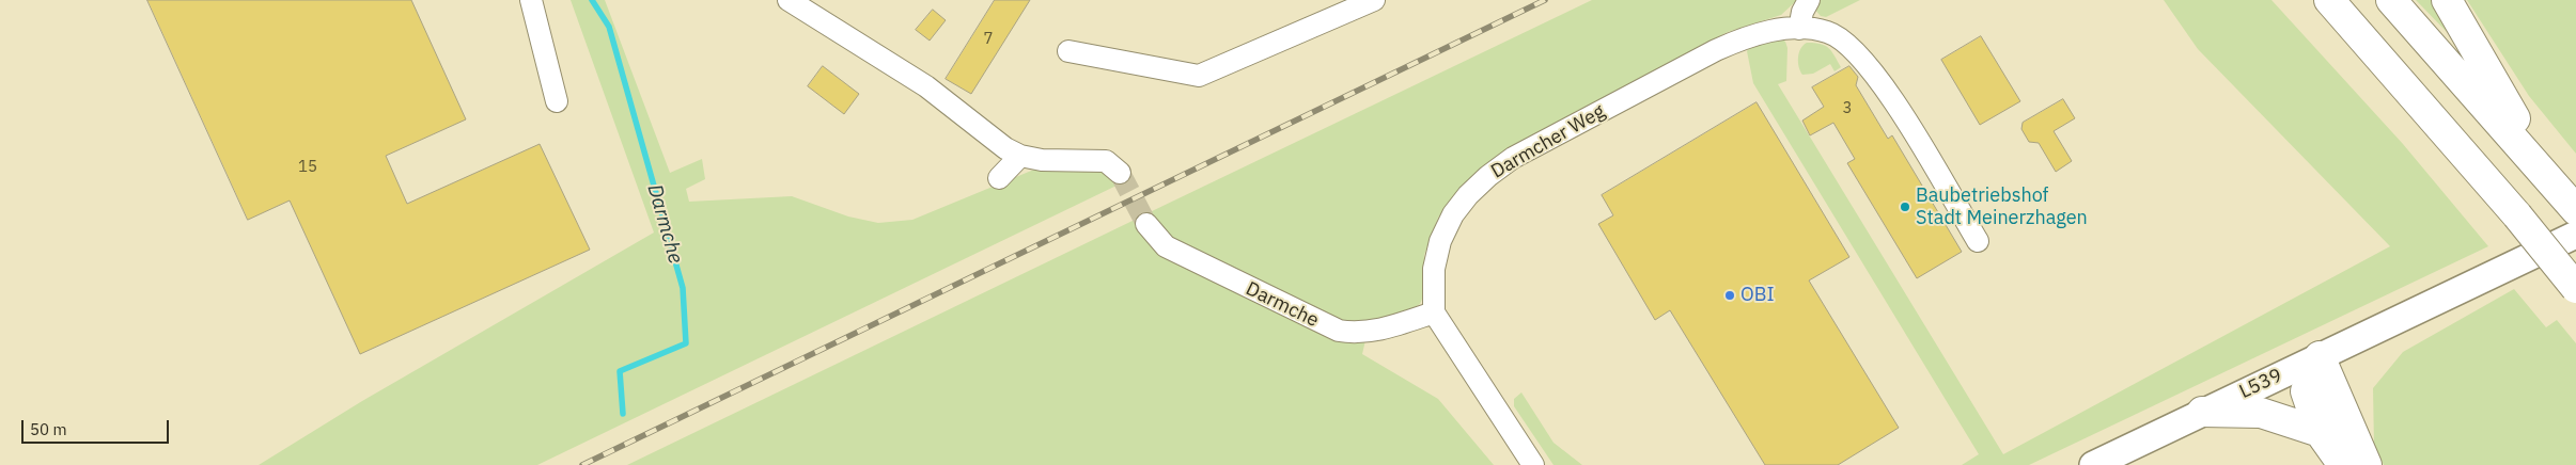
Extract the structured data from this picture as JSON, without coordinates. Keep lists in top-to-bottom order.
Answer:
{
  "streets": {
    "main road": ["L539"],
    "street": ["Darmcher Weg", "Darmche"]
  },
  "crossings": [
    ["Darmcher Weg", "Darmche"]
  ],
  "water": ["Darmche"],
  "places": ["Baubetriebshof Stadt Meinerzhagen", "OBI"],
  "house_numbers": ["7", "3", "15"],
  "scale_bar": "50 m"
}
